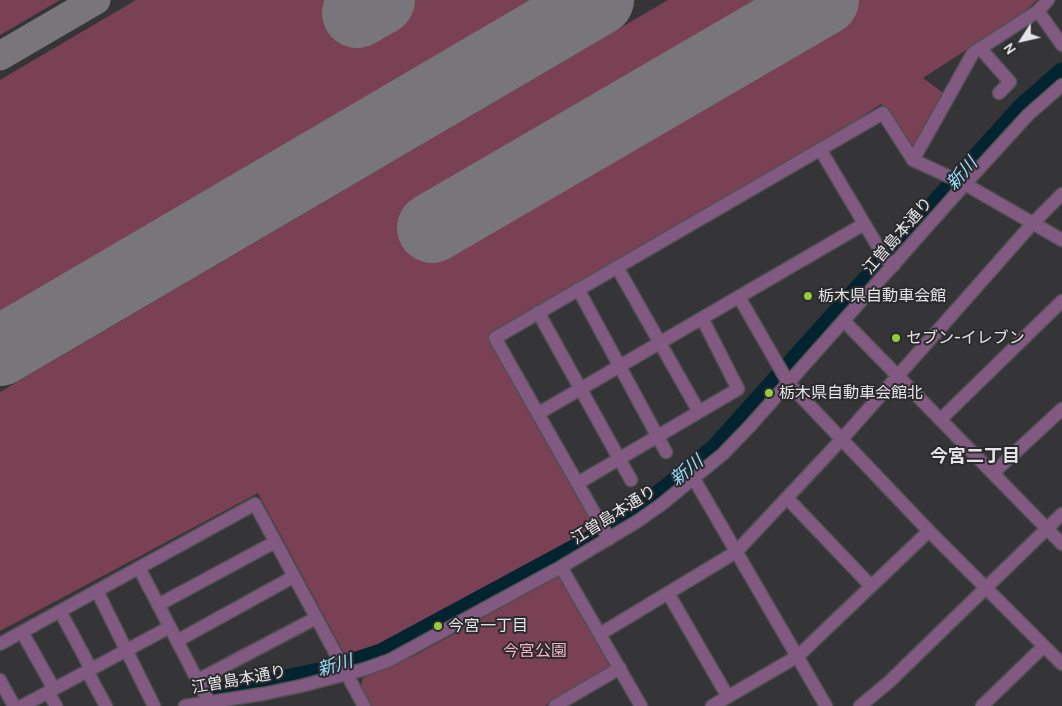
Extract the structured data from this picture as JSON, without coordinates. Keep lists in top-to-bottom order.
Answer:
{
  "streets": {
    "street": ["江曽島本通り"]
  },
  "districts": ["今宮二丁目"],
  "water": ["新川"],
  "parks": ["今宮公園"],
  "places": [
    "栃木県自動車会館",
    "セブン-イレブン",
    "栃木県自動車会館北",
    "今宮一丁目"
  ],
  "north": "bottom left"
}
